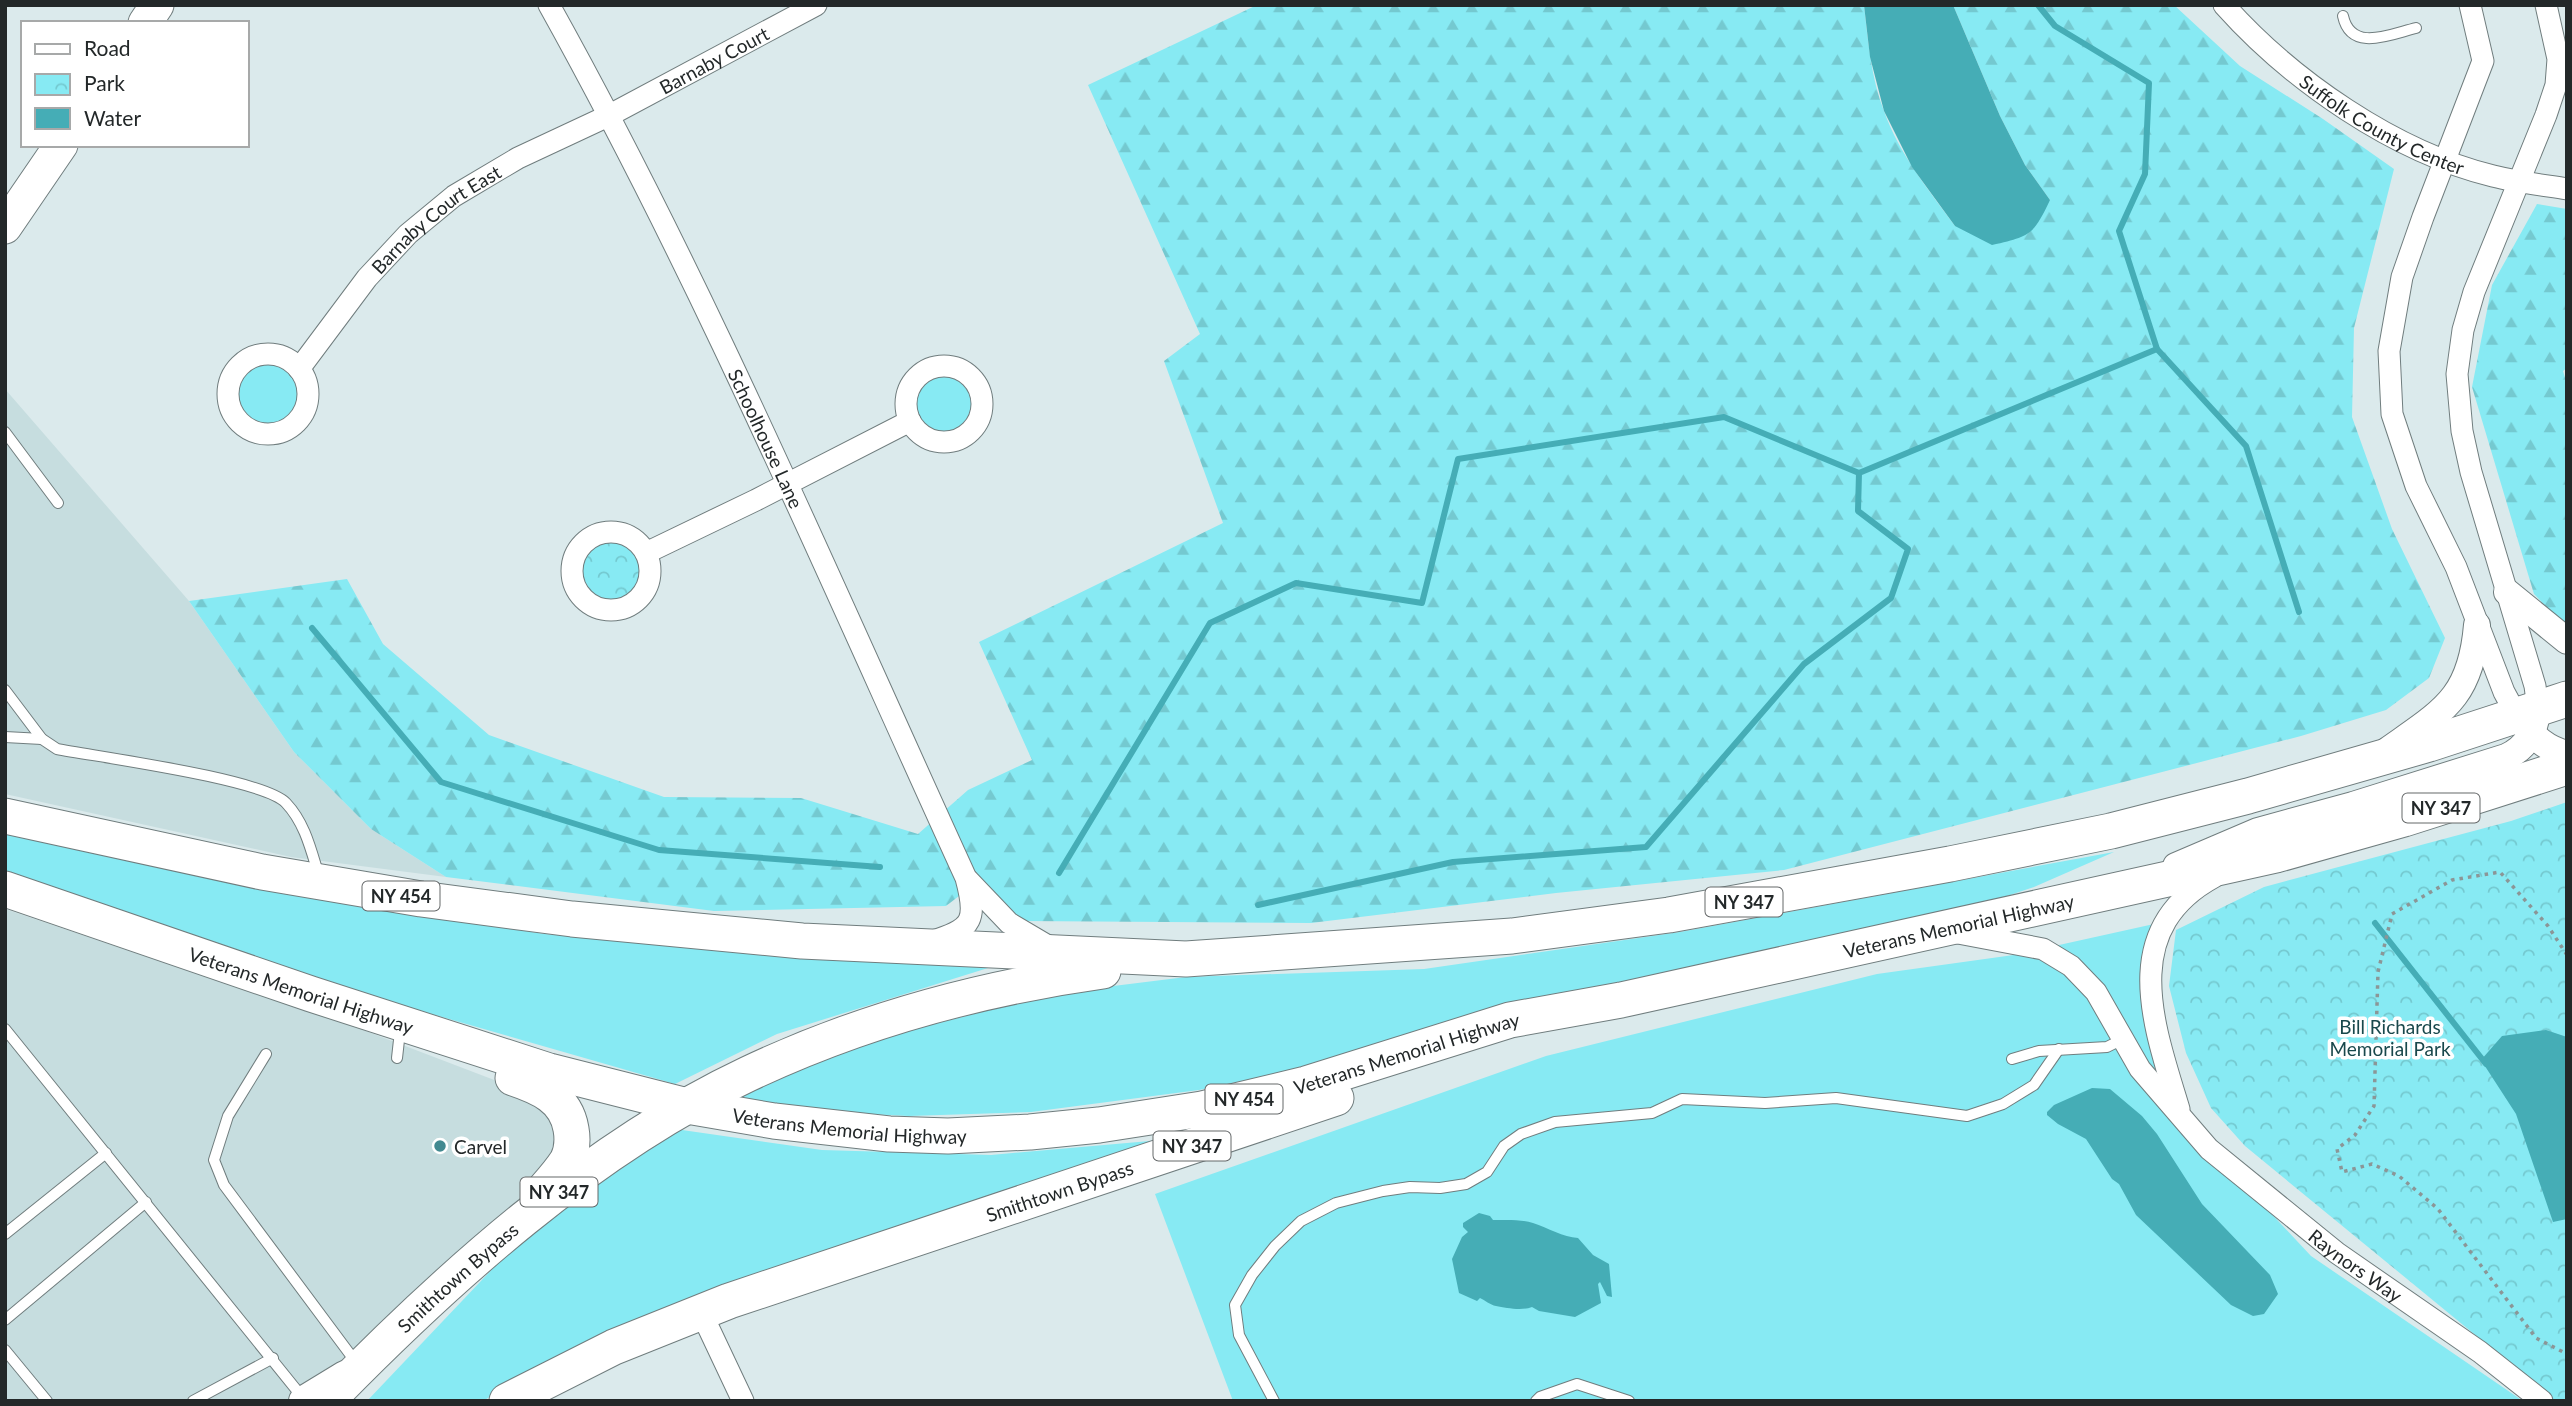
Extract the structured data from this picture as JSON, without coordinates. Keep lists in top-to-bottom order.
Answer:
{
  "streets": {
    "highway": [
      "NY 347",
      "NY 454",
      "Veterans Memorial Highway",
      "Smithtown Bypass"
    ],
    "street": [
      "Barnaby Court",
      "Suffolk County Center",
      "Barnaby Court East",
      "Schoolhouse Lane",
      "Raynors Way"
    ]
  },
  "crossings": [
    ["Barnaby Court", "Barnaby Court East"],
    ["Barnaby Court", "Schoolhouse Lane"],
    ["Barnaby Court East", "Schoolhouse Lane"],
    ["Schoolhouse Lane", "NY 454"],
    ["NY 347", "NY 454"],
    ["NY 347", "Smithtown Bypass"],
    ["NY 454", "Smithtown Bypass"],
    ["Veterans Memorial Highway", "Smithtown Bypass"],
    ["Veterans Memorial Highway", "Raynors Way"]
  ],
  "parks": ["Bill Richards Memorial Park"],
  "places": ["Carvel"],
  "legend": ["Road", "Park", "Water"]
}
